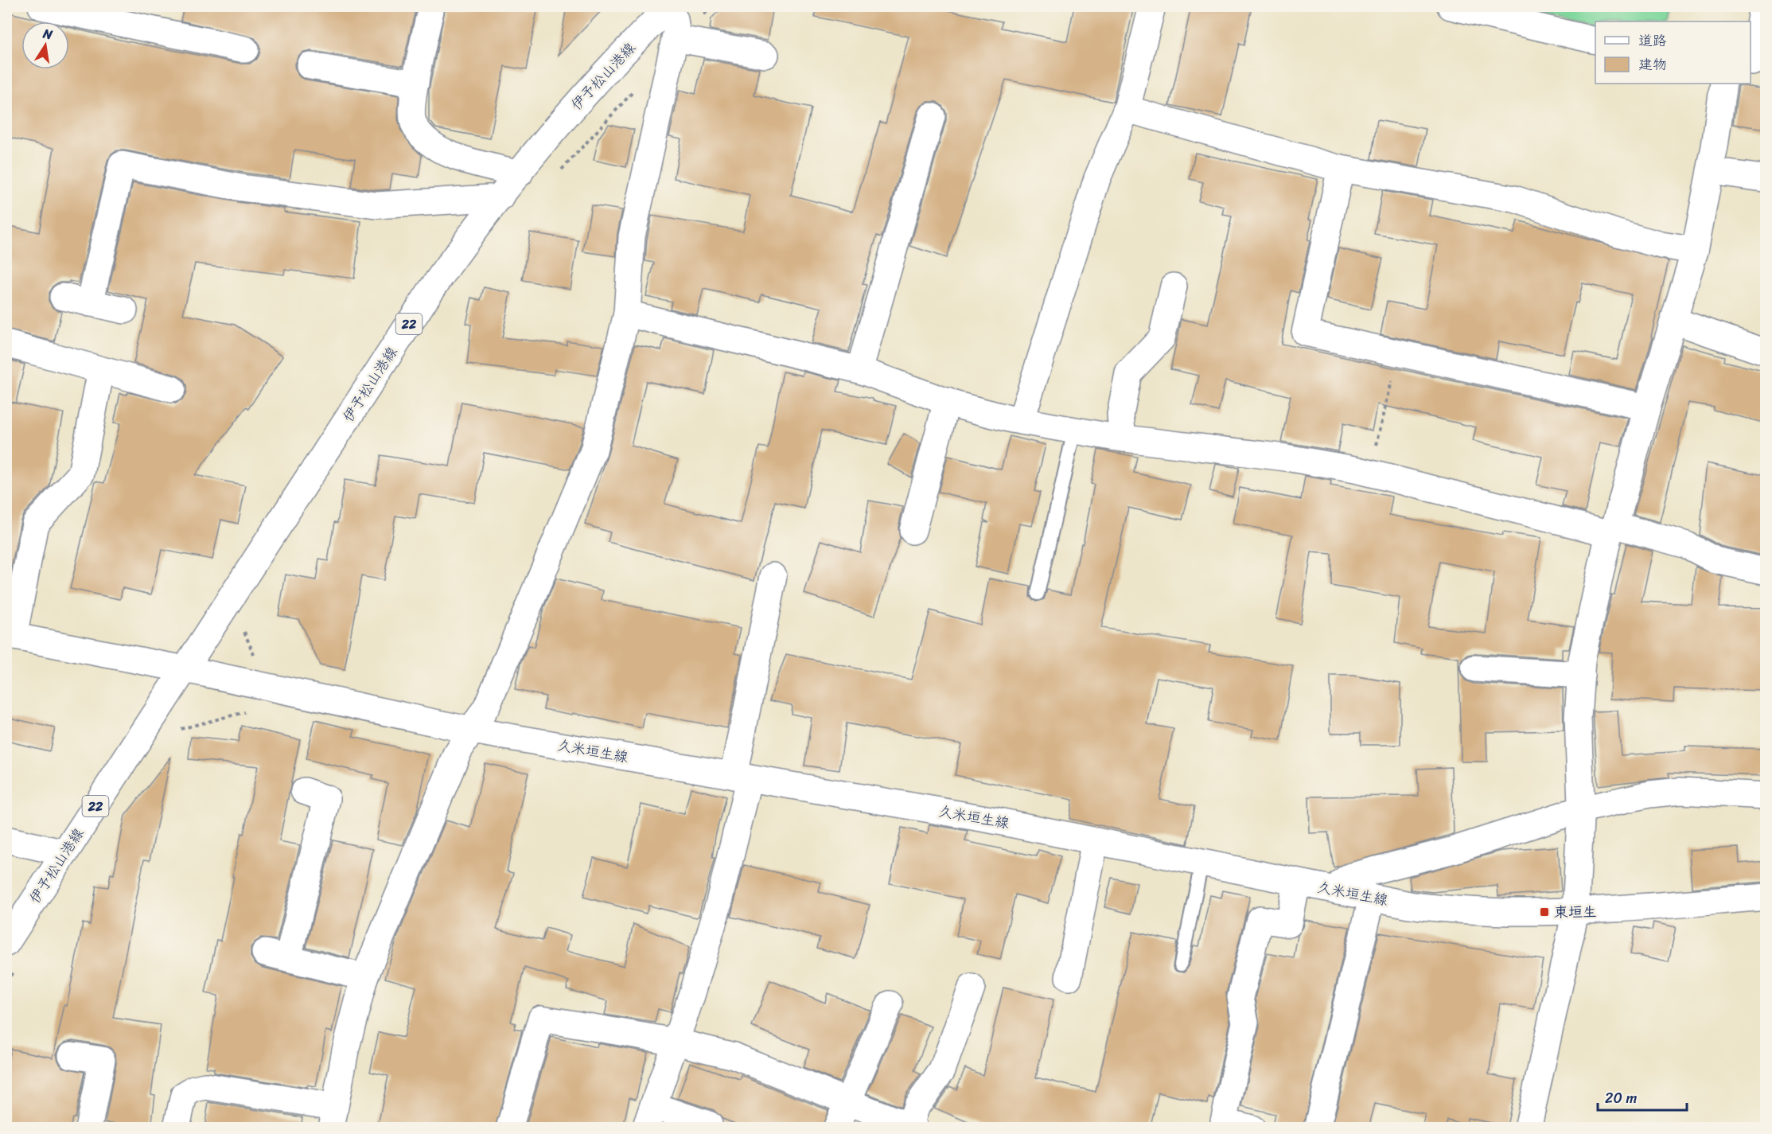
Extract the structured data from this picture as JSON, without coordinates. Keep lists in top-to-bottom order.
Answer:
{
  "streets": {
    "street": ["伊予松山港線", "22", "久米垣生線"]
  },
  "crossings": [
    ["伊予松山港線", "久米垣生線"]
  ],
  "places": {
    "transit": ["東垣生"]
  },
  "legend": ["道路", "建物"],
  "scale_bar": "20 m",
  "north": "top"
}
